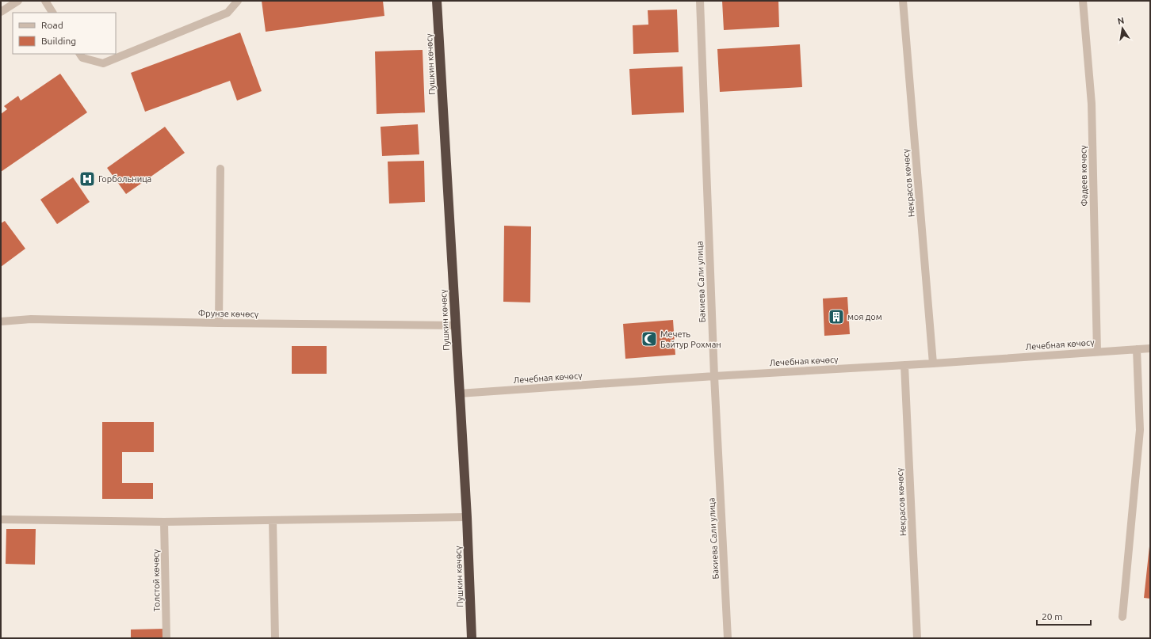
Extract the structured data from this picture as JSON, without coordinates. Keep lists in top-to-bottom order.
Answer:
{
  "streets": {
    "highway": ["Пушкин көчөсү"],
    "street": [
      "Фадеев көчөсү",
      "Некрасов көчөсү",
      "Бакиева Сали улица",
      "Фрунзе көчөсү",
      "Лечебная көчөсү",
      "Толстой көчөсү"
    ]
  },
  "crossings": [
    ["Пушкин көчөсү", "Фрунзе көчөсү"],
    ["Пушкин көчөсү", "Лечебная көчөсү"],
    ["Фадеев көчөсү", "Лечебная көчөсү"],
    ["Некрасов көчөсү", "Лечебная көчөсү"],
    ["Бакиева Сали улица", "Лечебная көчөсү"]
  ],
  "places": {
    "hospital": ["Горбольница"],
    "building": ["моя дом"],
    "mosque": ["Мечеть Байтур Рохман"]
  },
  "legend": ["Road", "Building"],
  "scale_bar": "20 m",
  "north": "top"
}
